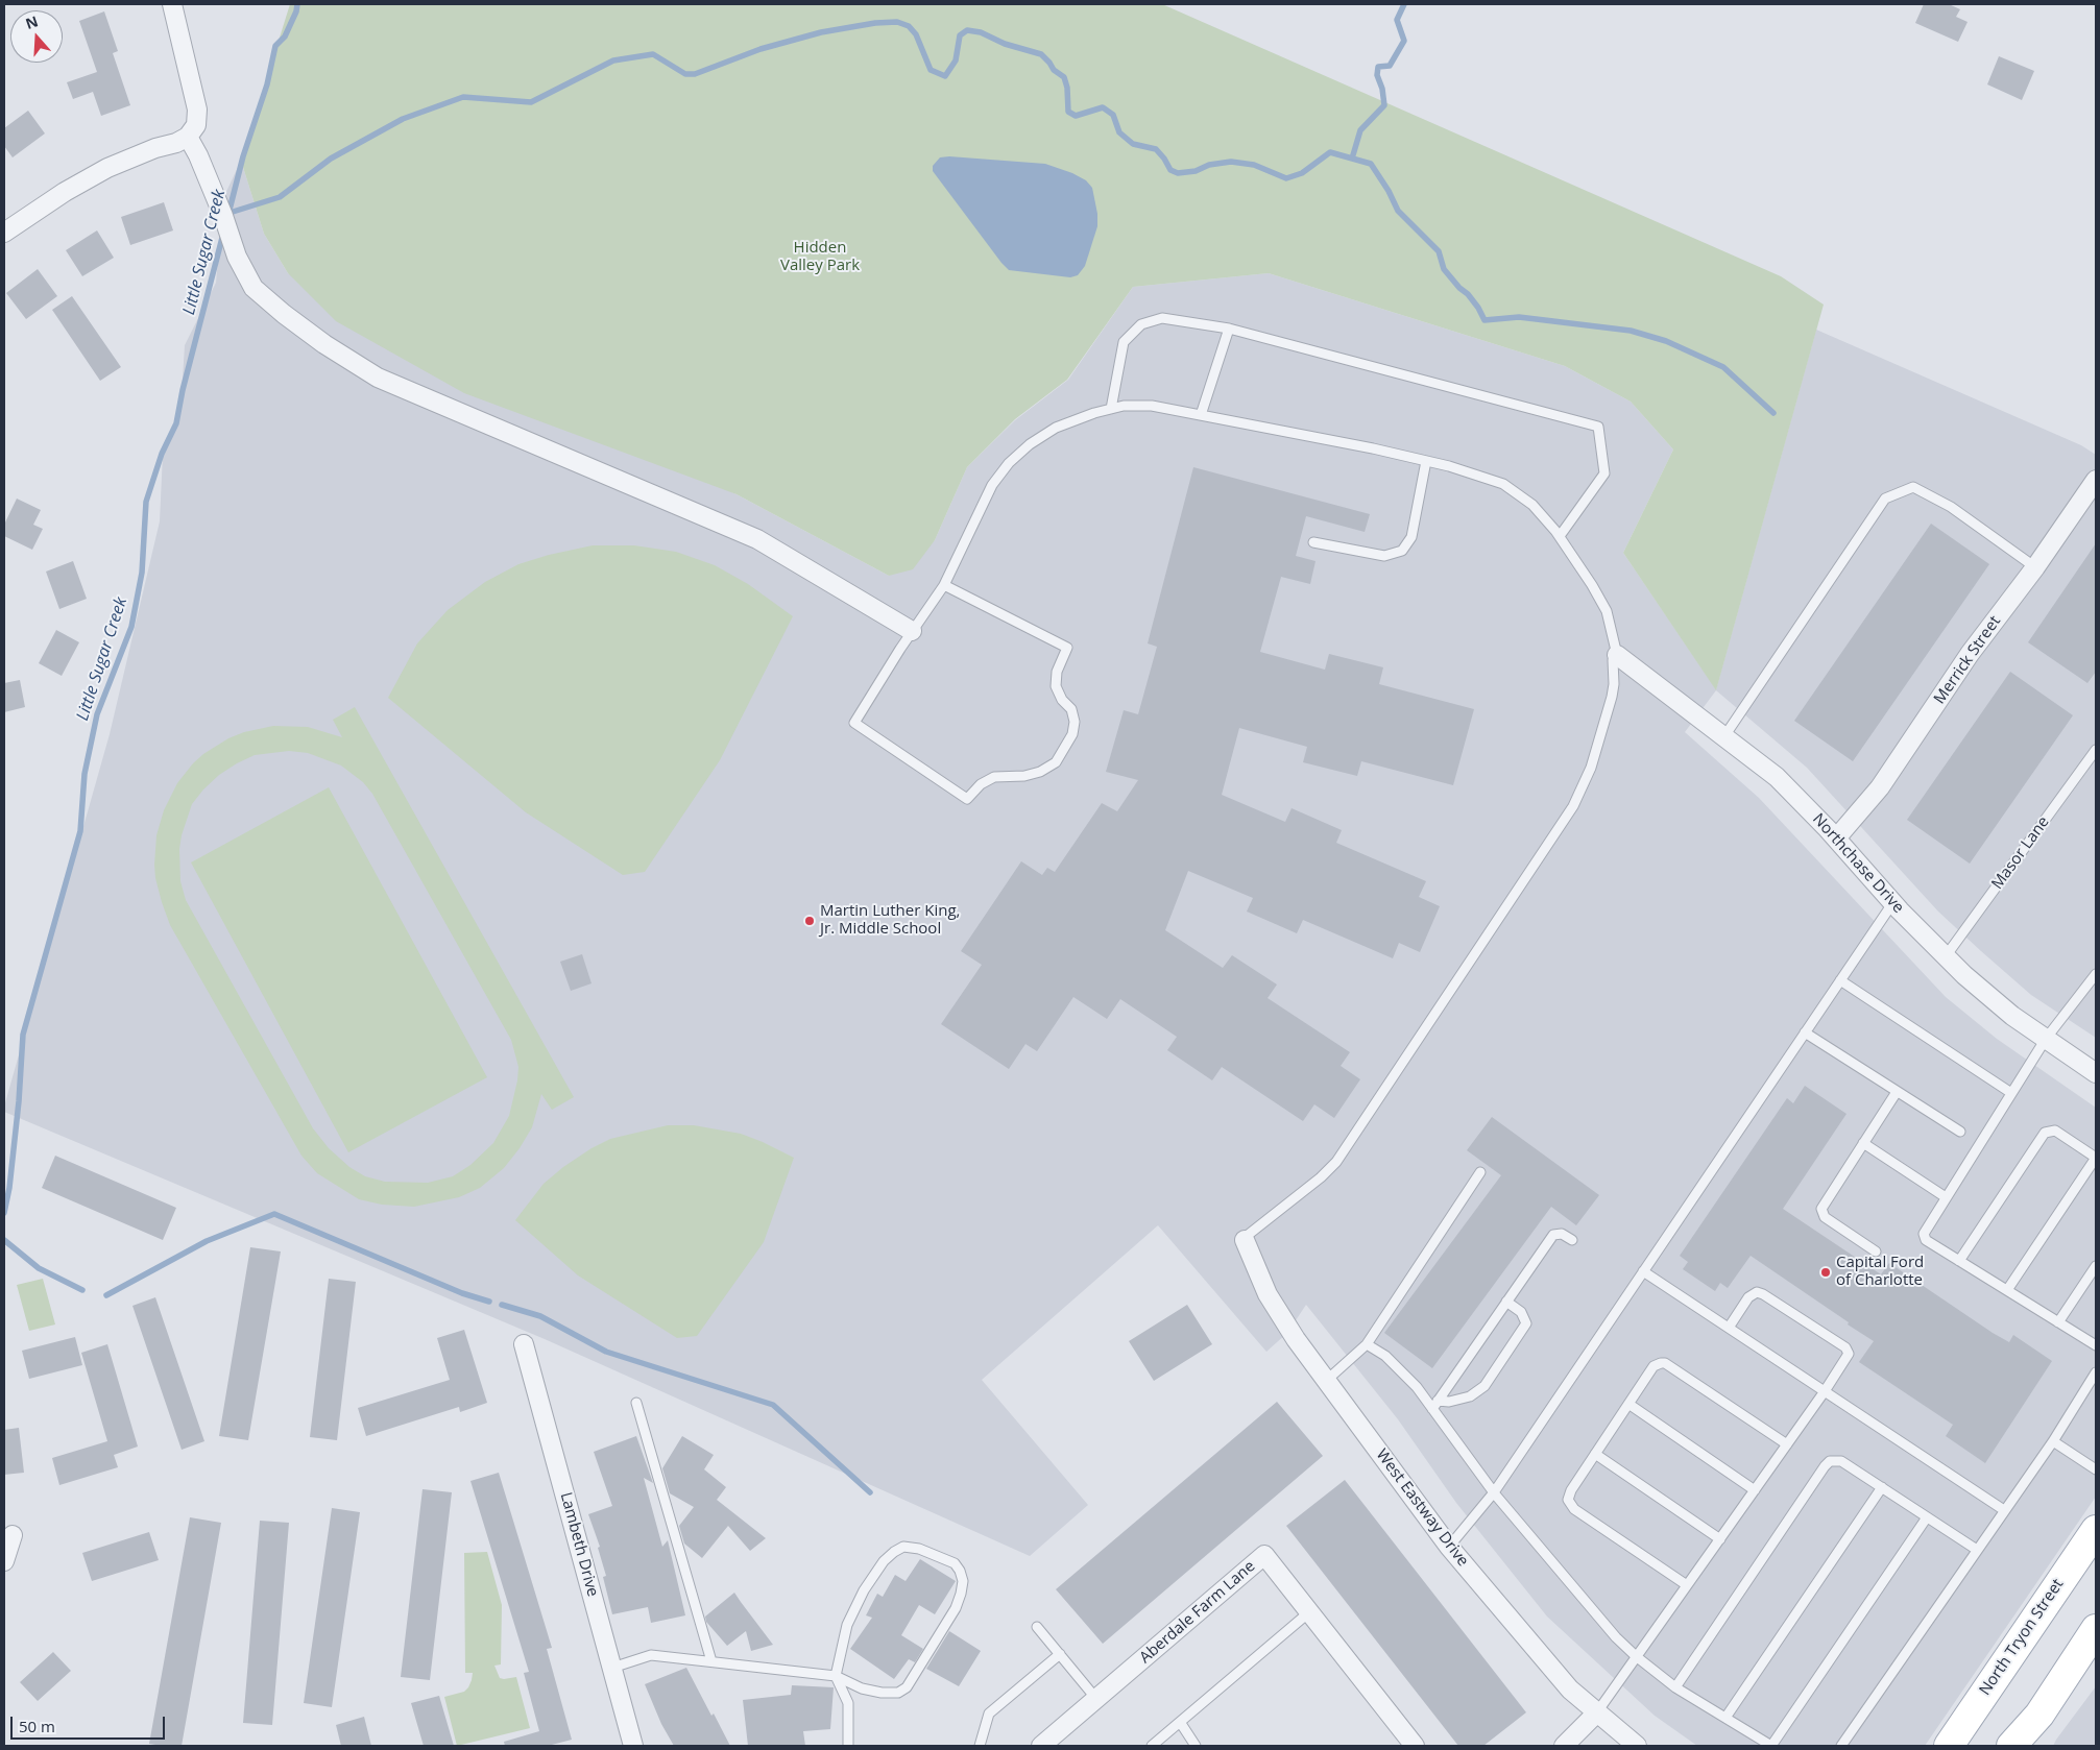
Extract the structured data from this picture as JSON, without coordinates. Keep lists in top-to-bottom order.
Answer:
{
  "streets": {
    "main road": ["North Tryon Street"],
    "street": [
      "Merrick Street",
      "Northchase Drive",
      "West Eastway Drive",
      "Lambeth Drive",
      "Aberdale Farm Lane"
    ],
    "lane": ["Masor Lane"]
  },
  "crossings": [
    ["Merrick Street", "Northchase Drive"],
    ["Masor Lane", "Northchase Drive"]
  ],
  "water": ["Little Sugar Creek"],
  "parks": ["Hidden Valley Park"],
  "places": ["Martin Luther King, Jr. Middle School", "Capital Ford of Charlotte"],
  "scale_bar": "50 m",
  "north": "top"
}
